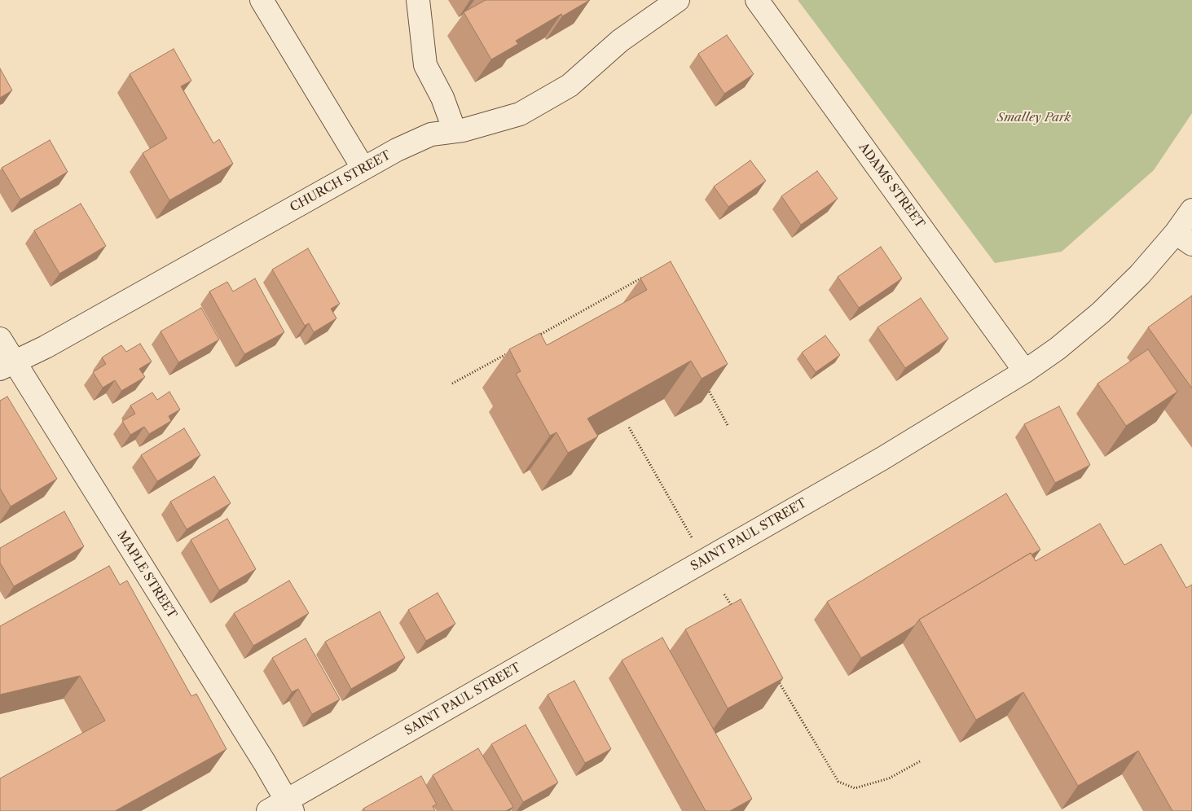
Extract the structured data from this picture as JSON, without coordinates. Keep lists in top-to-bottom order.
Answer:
{
  "streets": {
    "street": [
      "CHURCH STREET",
      "ADAMS STREET",
      "SAINT PAUL STREET",
      "MAPLE STREET"
    ]
  },
  "crossings": [
    ["CHURCH STREET", "MAPLE STREET"],
    ["ADAMS STREET", "SAINT PAUL STREET"],
    ["SAINT PAUL STREET", "MAPLE STREET"]
  ],
  "parks": ["Smalley Park"]
}
